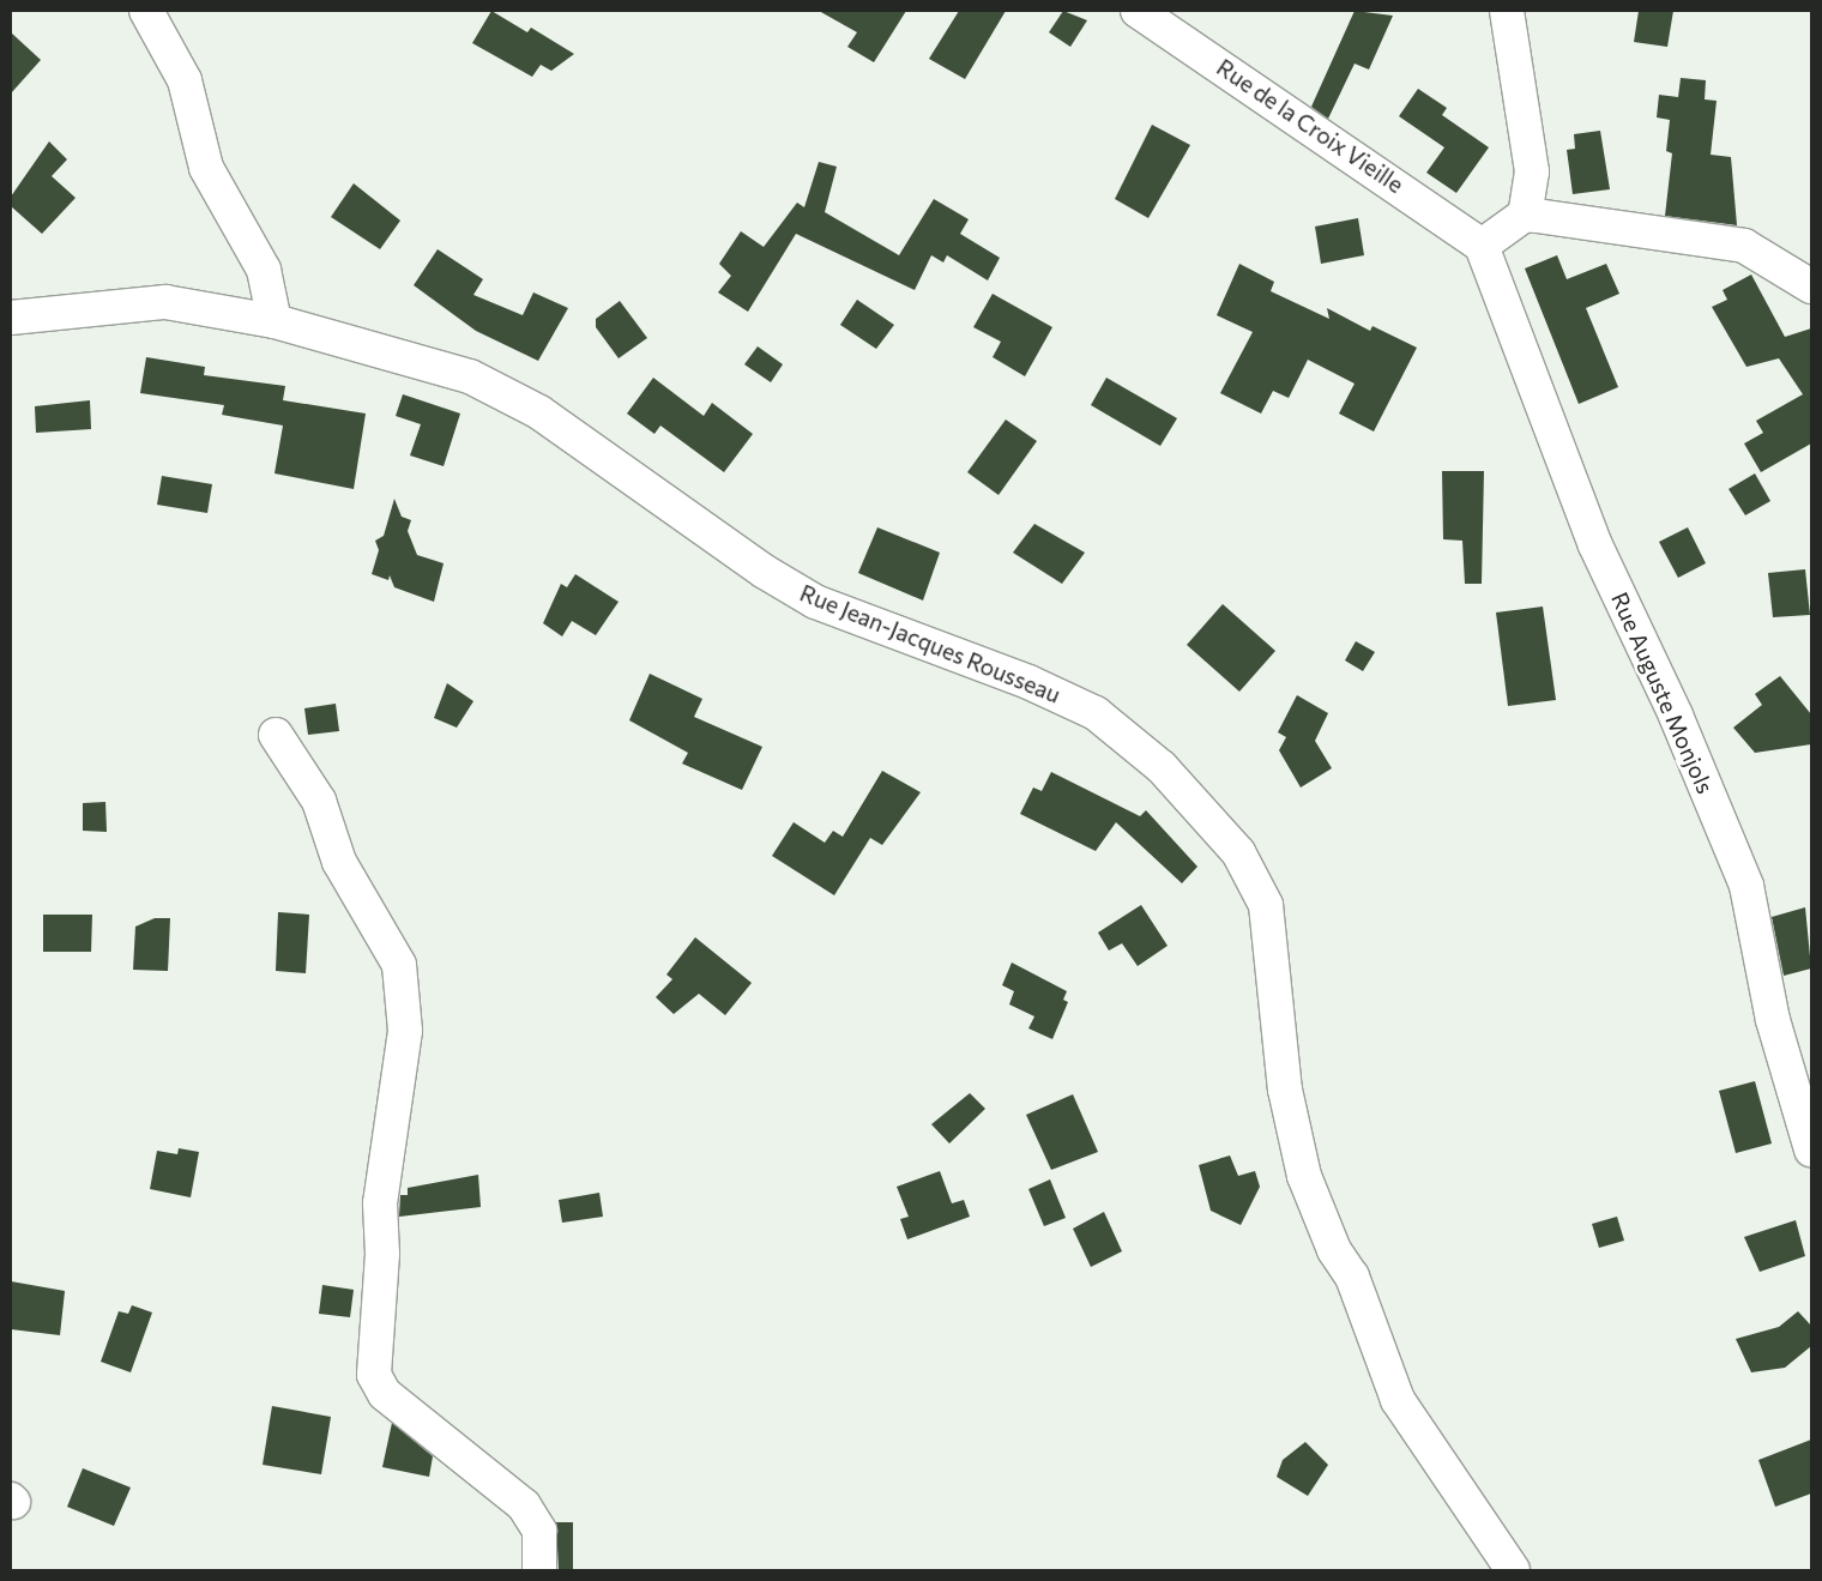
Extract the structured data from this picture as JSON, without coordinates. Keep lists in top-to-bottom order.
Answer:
{
  "streets": {
    "street": ["Rue de la Croix Vieille", "Rue Jean-Jacques Rousseau", "Rue Auguste Monjols"]
  },
  "crossings": [
    ["Rue de la Croix Vieille", "Rue Auguste Monjols"]
  ]
}
